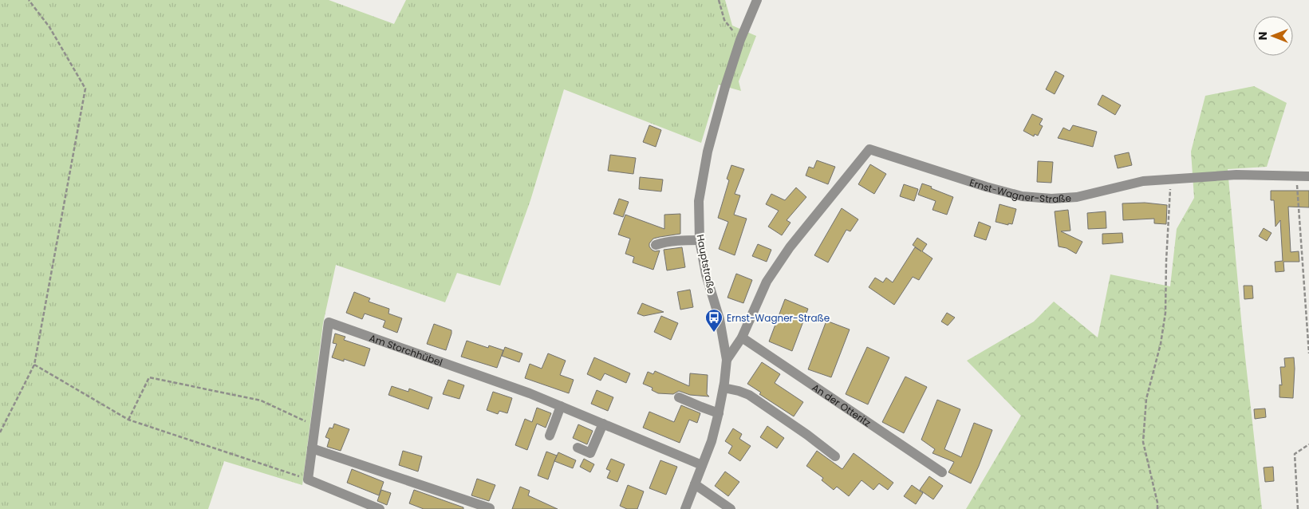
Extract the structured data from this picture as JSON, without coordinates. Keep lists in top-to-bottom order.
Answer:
{
  "streets": {
    "street": [
      "Ernst-Wagner-Straße",
      "Hauptstraße",
      "Am Storchhübel",
      "An der Otteritz"
    ]
  },
  "crossings": [
    ["Ernst-Wagner-Straße", "Hauptstraße"],
    ["Ernst-Wagner-Straße", "An der Otteritz"],
    ["Hauptstraße", "Am Storchhübel"]
  ],
  "places": {
    "bus stop": ["Ernst-Wagner-Straße"]
  },
  "north": "left"
}
